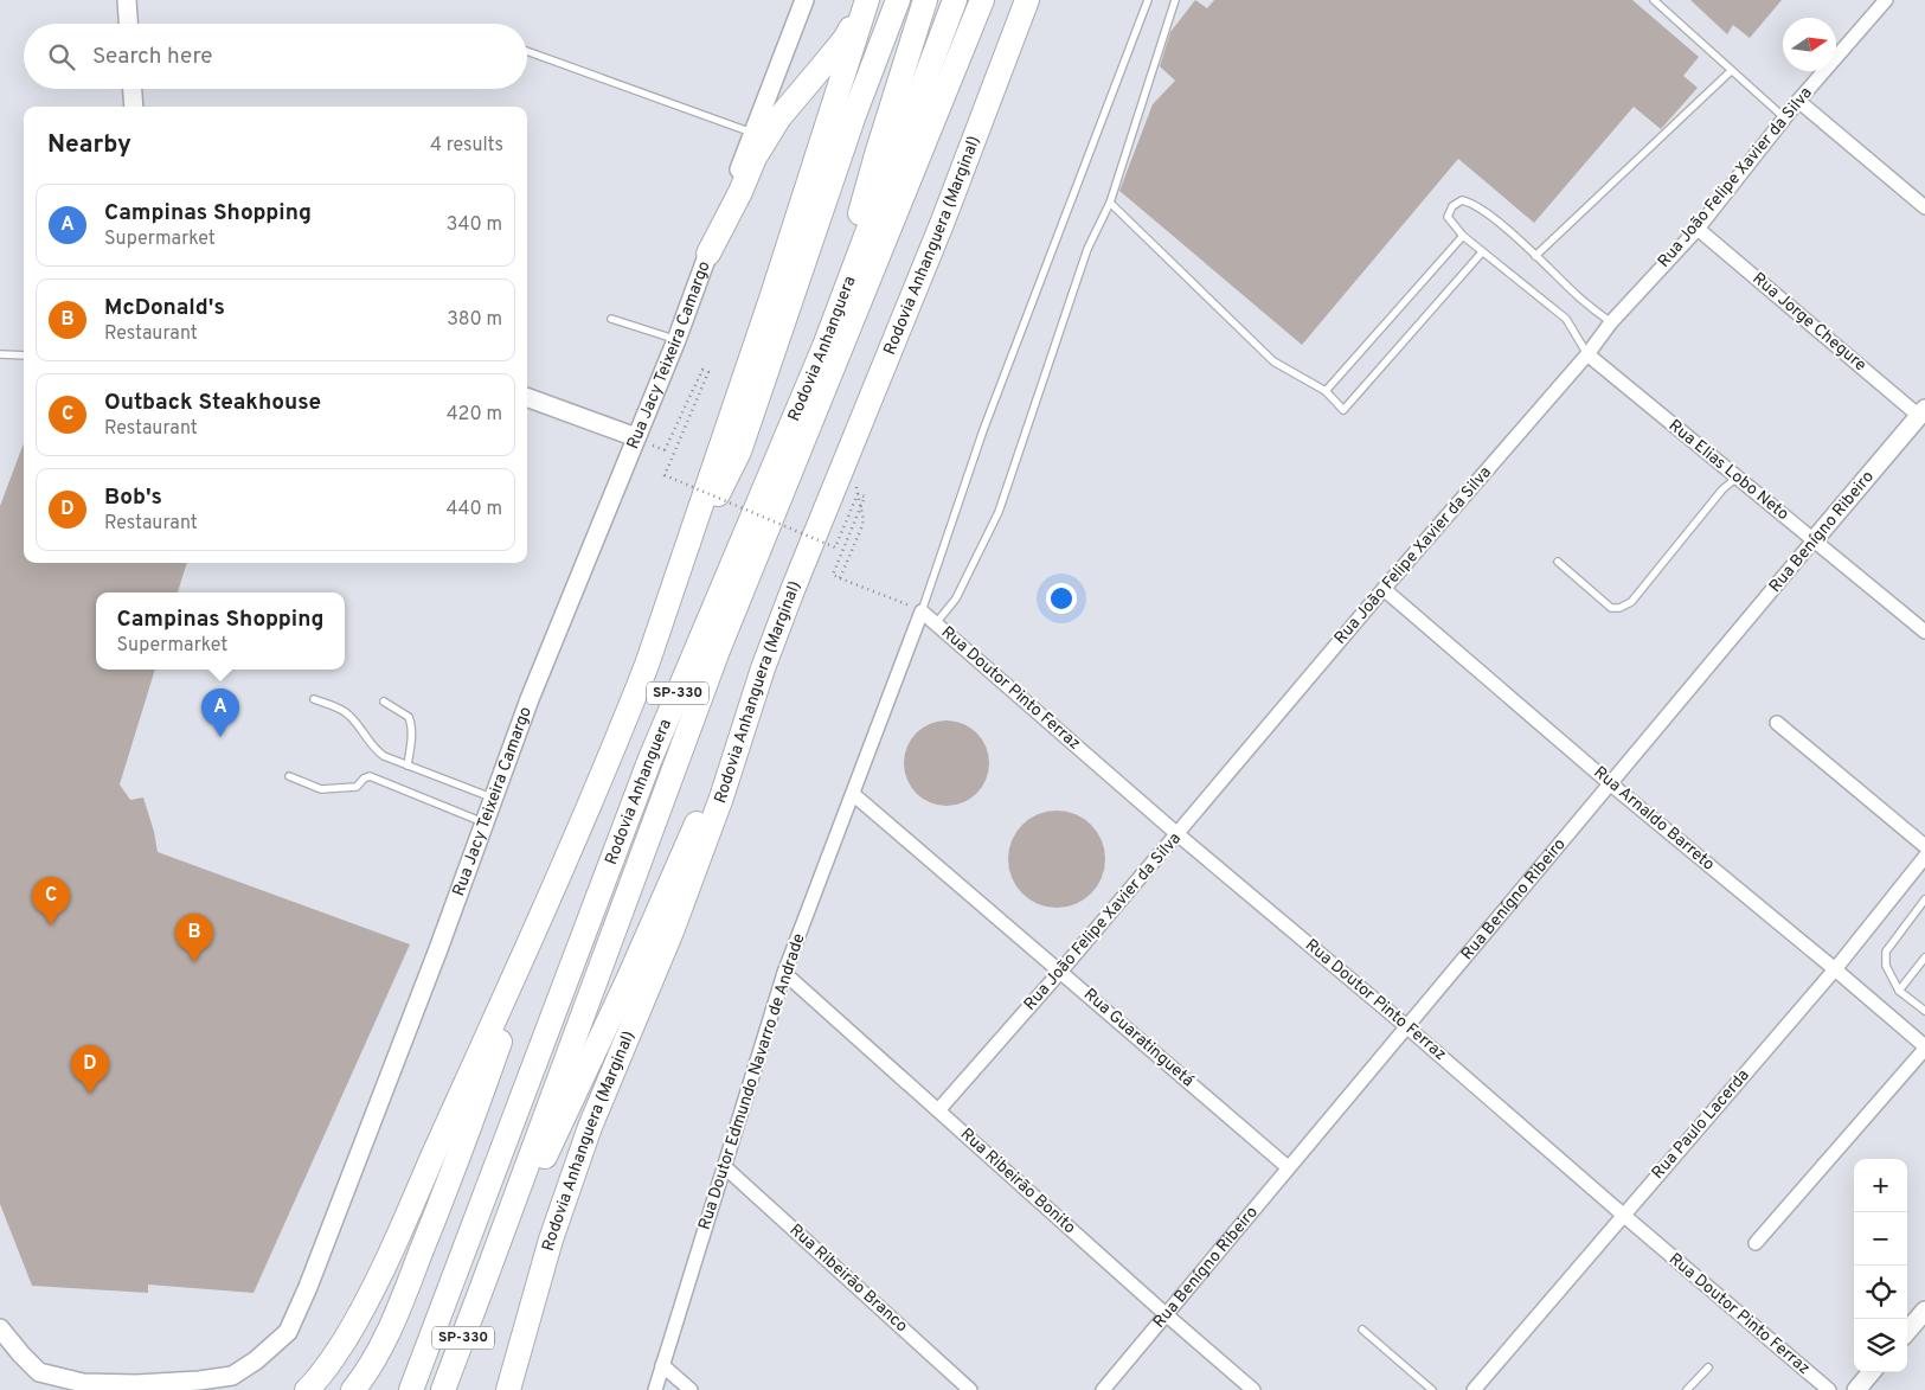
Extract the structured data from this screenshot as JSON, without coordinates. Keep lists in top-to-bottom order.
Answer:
{
  "streets": {
    "highway": ["Rodovia Anhanguera (Marginal)", "Rodovia Anhanguera", "SP-330"],
    "street": [
      "Rua João Felipe Xavier da Silva",
      "Rua Jorge Chegure",
      "Rua Jacy Teixeira Camargo",
      "Rua Elias Lobo Neto",
      "Rua Benígno Ribeiro",
      "Rua Doutor Pinto Ferraz",
      "Rua Arnaldo Barreto",
      "Rua Guaratinguetá",
      "Rua Doutor Edmundo Navarro de Andrade",
      "Rua Paulo Lacerda",
      "Rua Ribeirão Bonito",
      "Rua Ribeirão Branco"
    ]
  },
  "crossings": [
    ["Rua João Felipe Xavier da Silva", "Rua Jorge Chegure"],
    ["Rua João Felipe Xavier da Silva", "Rua Elias Lobo Neto"],
    ["Rua João Felipe Xavier da Silva", "Rua Doutor Pinto Ferraz"],
    ["Rua João Felipe Xavier da Silva", "Rua Arnaldo Barreto"],
    ["Rua João Felipe Xavier da Silva", "Rua Guaratinguetá"],
    ["Rua João Felipe Xavier da Silva", "Rua Ribeirão Bonito"],
    ["Rua Jorge Chegure", "Rua Benígno Ribeiro"],
    ["Rua Elias Lobo Neto", "Rua Benígno Ribeiro"],
    ["Rua Benígno Ribeiro", "Rua Doutor Pinto Ferraz"],
    ["Rua Benígno Ribeiro", "Rua Arnaldo Barreto"],
    ["Rua Benígno Ribeiro", "Rua Guaratinguetá"],
    ["Rua Benígno Ribeiro", "Rua Ribeirão Bonito"],
    ["Rua Doutor Pinto Ferraz", "Rua Doutor Edmundo Navarro de Andrade"],
    ["Rua Doutor Pinto Ferraz", "Rua Paulo Lacerda"],
    ["Rua Arnaldo Barreto", "Rua Paulo Lacerda"],
    ["Rua Guaratinguetá", "Rua Doutor Edmundo Navarro de Andrade"],
    ["Rua Doutor Edmundo Navarro de Andrade", "Rua Ribeirão Bonito"],
    ["Rua Doutor Edmundo Navarro de Andrade", "Rua Ribeirão Branco"]
  ],
  "north": "right",
  "page": {
    "search": "Search here",
    "heading": ["Nearby", "4 results"],
    "list": [
      {
        "mark": "A",
        "name": "Campinas Shopping",
        "note": "Supermarket",
        "value": "340 m"
      },
      {
        "mark": "B",
        "name": "McDonald's",
        "note": "Restaurant",
        "value": "380 m"
      },
      {
        "mark": "C",
        "name": "Outback Steakhouse",
        "note": "Restaurant",
        "value": "420 m"
      },
      {
        "mark": "D",
        "name": "Bob's",
        "note": "Restaurant",
        "value": "440 m"
      }
    ],
    "popup": ["Campinas Shopping", "Supermarket"],
    "pins": [
      "A",
      "C",
      "B",
      "D"
    ],
    "map_buttons": ["+", "−"]
  }
}
